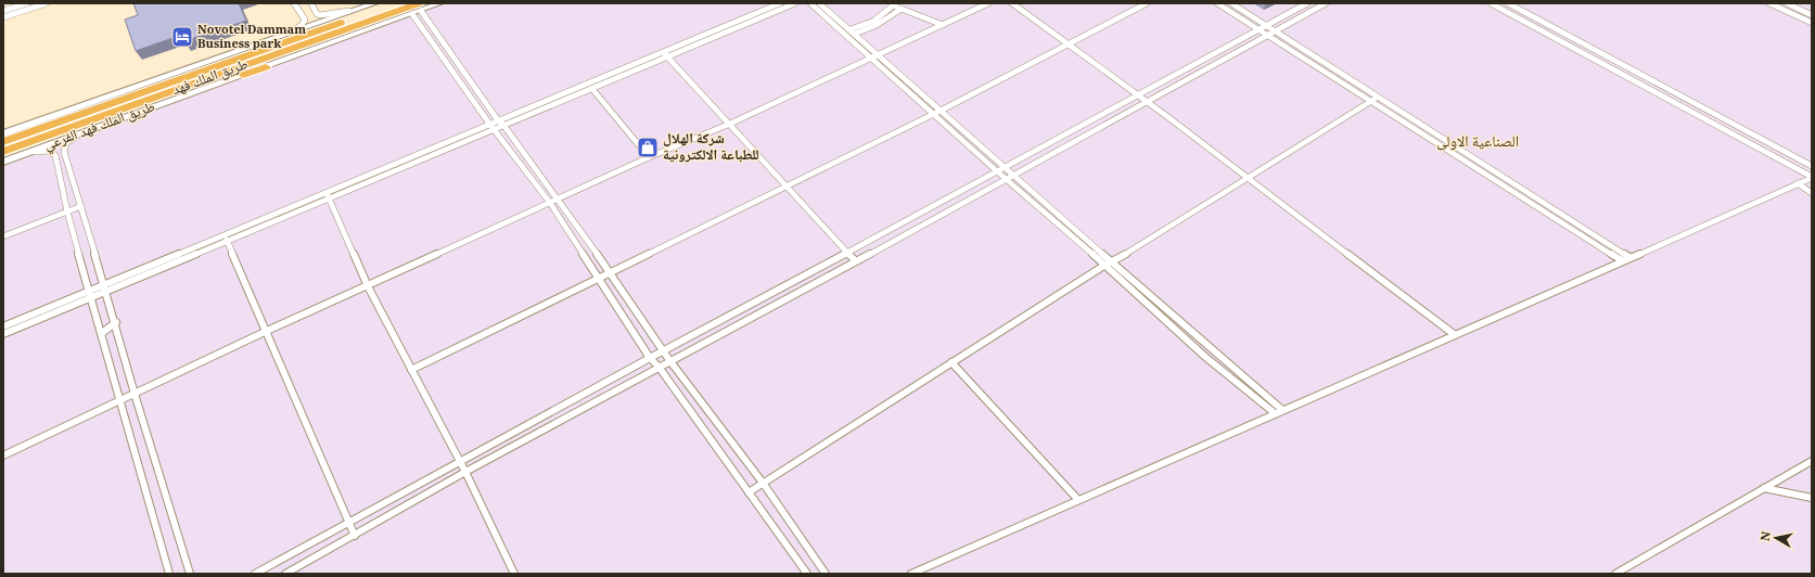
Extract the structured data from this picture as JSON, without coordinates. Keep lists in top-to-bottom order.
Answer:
{
  "streets": {
    "highway": ["طريق الملك فهد"],
    "main road": ["طريق الملك فهد الفرعي"]
  },
  "crossings": [
    ["طريق الملك فهد", "طريق الملك فهد الفرعي"]
  ],
  "districts": ["الصناعية الاولى"],
  "places": {
    "hotel": ["Novotel Dammam Business park"],
    "shop": ["شركة الهلال للطباعة الالكترونية"]
  },
  "north": "left"
}
